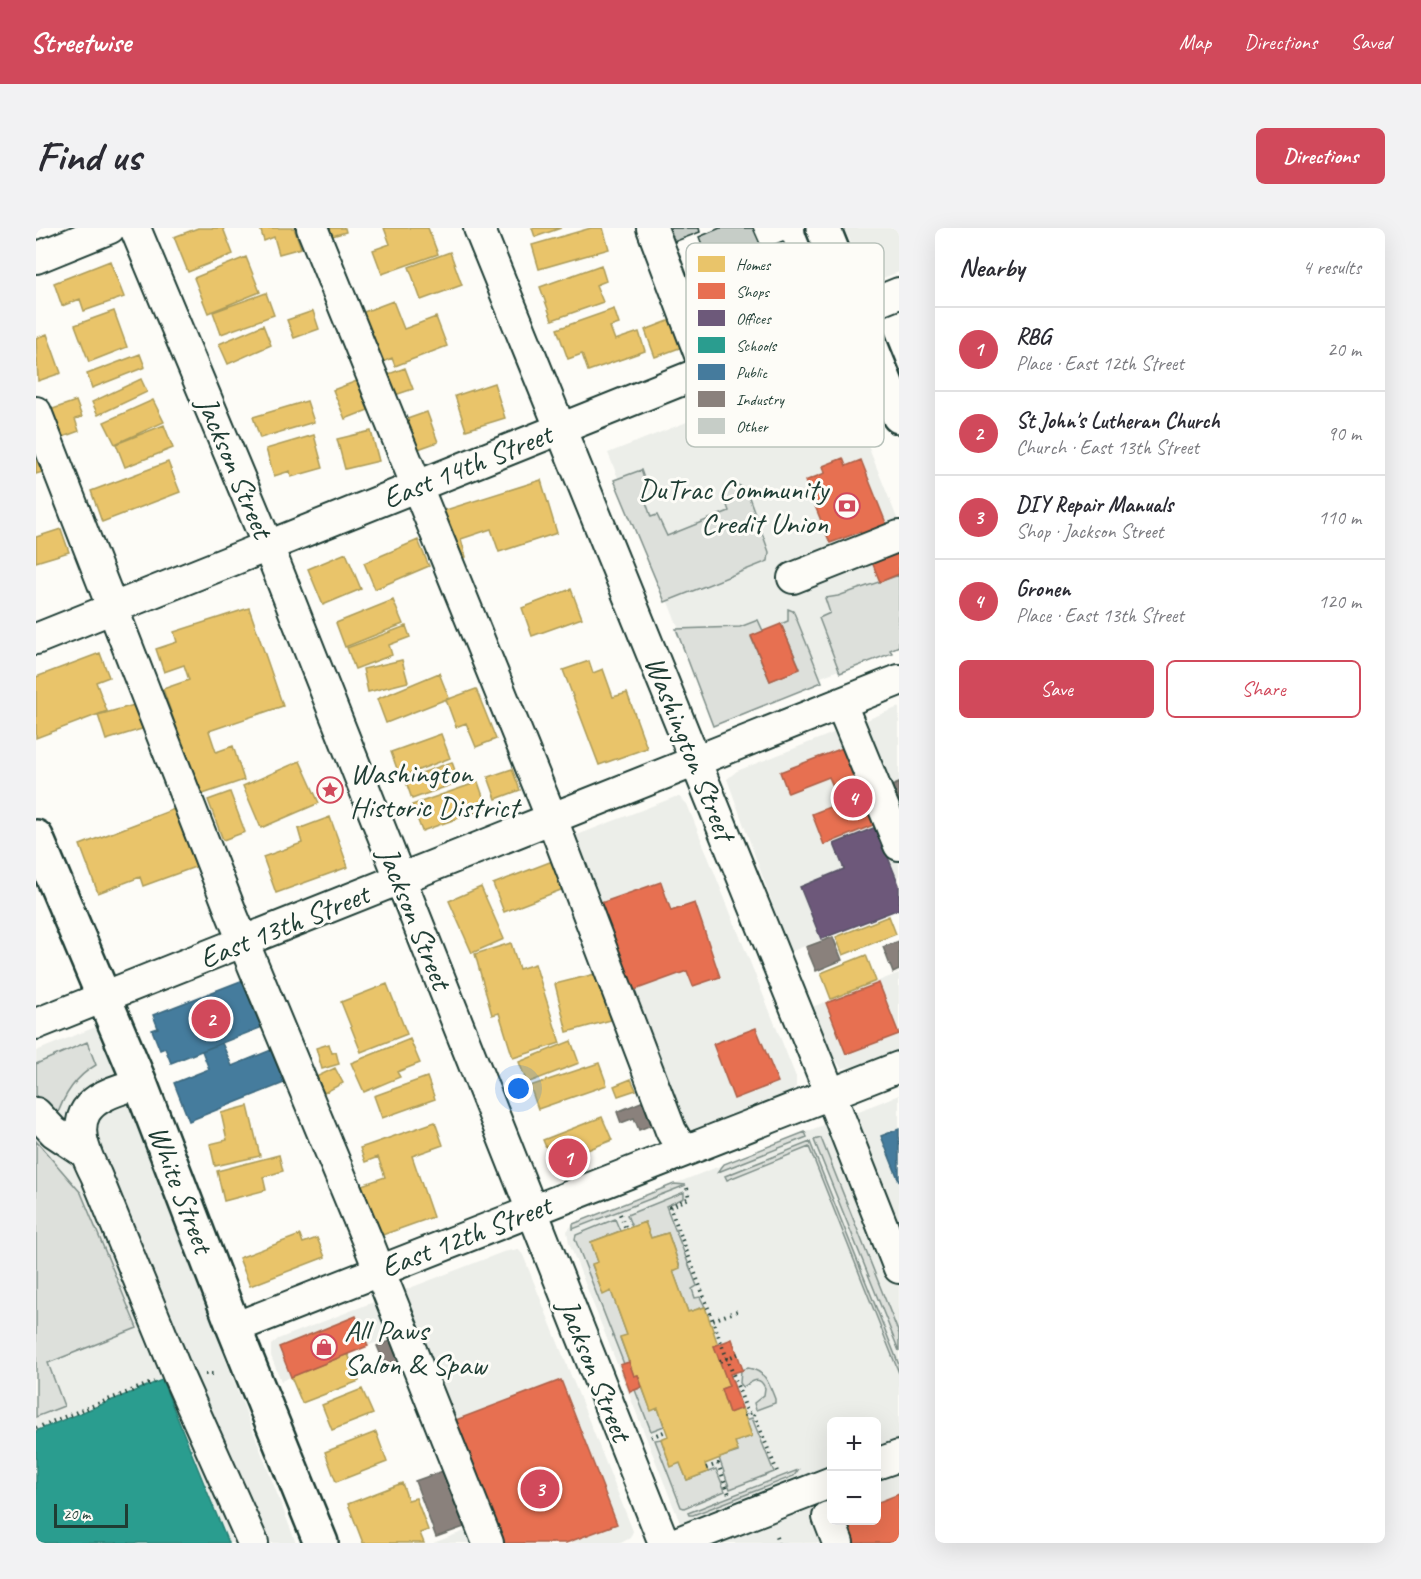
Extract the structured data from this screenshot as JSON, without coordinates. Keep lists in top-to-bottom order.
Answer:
{
  "streets": {
    "main road": ["White Street"],
    "street": [
      "East 14th Street",
      "Jackson Street",
      "Washington Street",
      "East 13th Street",
      "East 12th Street"
    ]
  },
  "crossings": [
    ["East 14th Street", "Jackson Street"],
    ["East 14th Street", "Washington Street"],
    ["Jackson Street", "East 13th Street"],
    ["Jackson Street", "East 12th Street"],
    ["Washington Street", "East 13th Street"],
    ["Washington Street", "East 12th Street"],
    ["East 13th Street", "White Street"],
    ["White Street", "East 12th Street"]
  ],
  "places": {
    "bank": ["DuTrac Community Credit Union"],
    "place": ["Washington Historic District"],
    "shop": ["All Paws Salon & Spaw"]
  },
  "legend": [
    "Homes",
    "Shops",
    "Offices",
    "Schools",
    "Public",
    "Industry",
    "Other"
  ],
  "scale_bar": "20 m",
  "page": {
    "header": "Streetwise",
    "nav": ["Map", "Directions", "Saved"],
    "buttons": [
      "Directions",
      ["Save", "Share"]
    ],
    "title": "Find us",
    "heading": ["Nearby", "4 results"],
    "list": [
      {
        "mark": "1",
        "name": "RBG",
        "note": "Place · East 12th Street",
        "value": "20 m"
      },
      {
        "mark": "2",
        "name": "St John's Lutheran Church",
        "note": "Church · East 13th Street",
        "value": "90 m"
      },
      {
        "mark": "3",
        "name": "DIY Repair Manuals",
        "note": "Shop · Jackson Street",
        "value": "110 m"
      },
      {
        "mark": "4",
        "name": "Gronen",
        "note": "Place · East 13th Street",
        "value": "120 m"
      }
    ],
    "pins": [
      "4",
      "2",
      "1",
      "3"
    ],
    "map_buttons": ["+", "−"],
    "scale": "20 m"
  }
}
